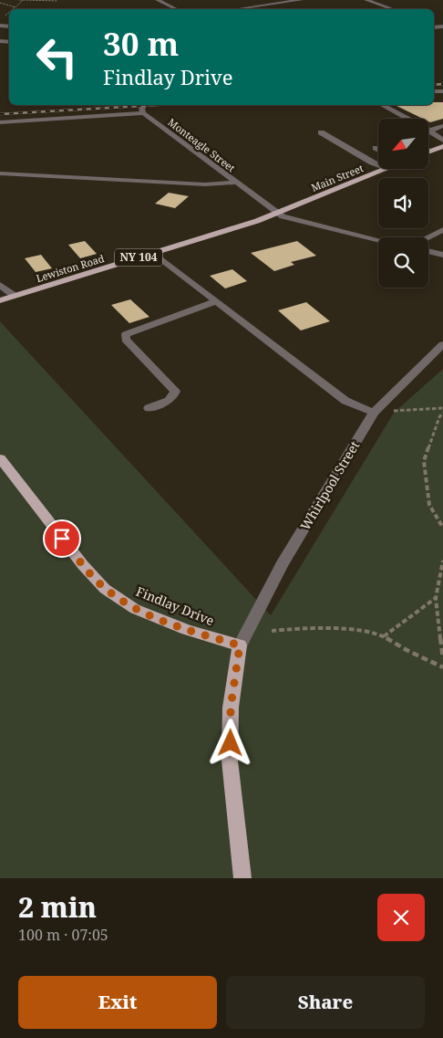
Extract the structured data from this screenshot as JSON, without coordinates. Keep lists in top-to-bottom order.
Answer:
{
  "streets": {
    "main road": [
      "Main Street",
      "NY 104",
      "Lewiston Road",
      "Findlay Drive"
    ],
    "street": ["Monteagle Street", "Whirlpool Street"]
  },
  "crossings": [
    ["Monteagle Street", "Main Street"],
    ["Monteagle Street", "Lewiston Road"],
    ["Main Street", "Lewiston Road"],
    ["Whirlpool Street", "Findlay Drive"]
  ],
  "north": "bottom left",
  "page": {
    "turn": ["30 m", "Findlay Drive"],
    "heading": ["2 min", "100 m · 07:05"],
    "buttons": ["Exit", "Share"]
  }
}
